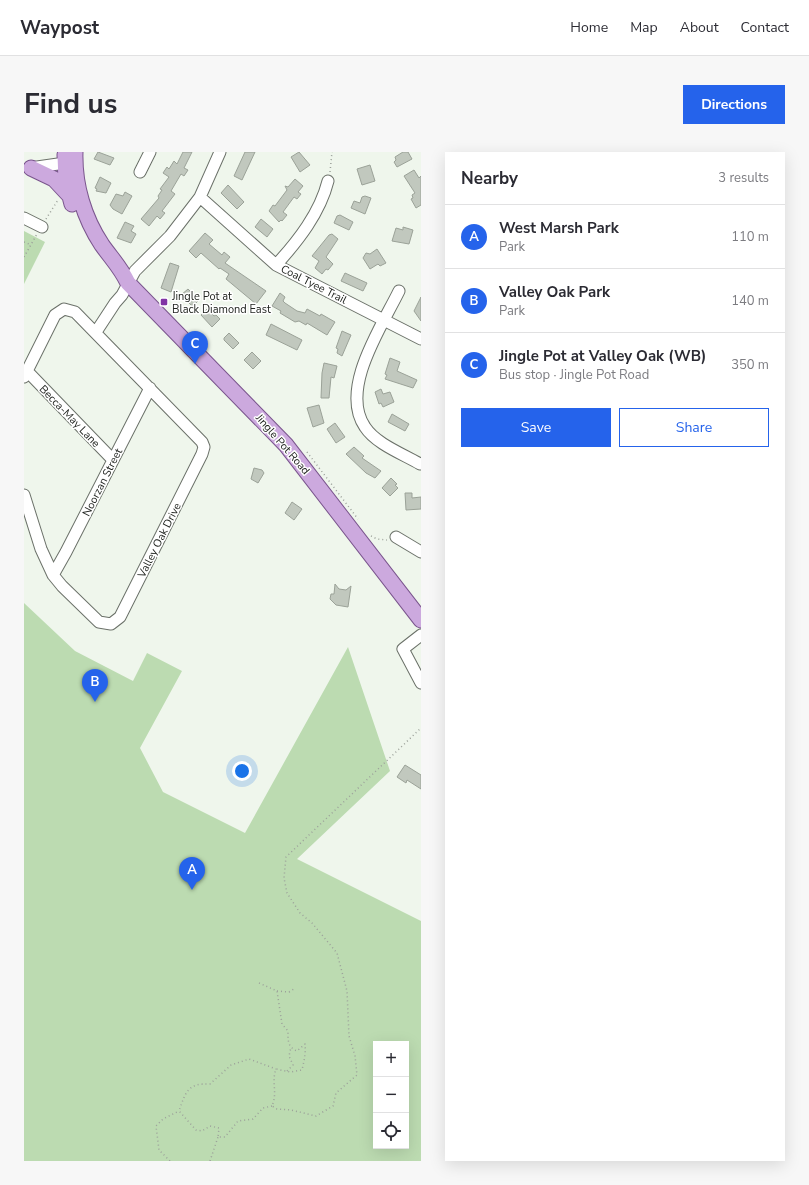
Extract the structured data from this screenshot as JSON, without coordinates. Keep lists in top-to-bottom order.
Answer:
{
  "streets": {
    "main road": ["Jingle Pot Road"],
    "street": [
      "Coal Tyee Trail",
      "Becca-May Lane",
      "Noorzan Street",
      "Valley Oak Drive"
    ]
  },
  "crossings": [
    ["Becca-May Lane", "Noorzan Street"],
    ["Becca-May Lane", "Valley Oak Drive"],
    ["Noorzan Street", "Valley Oak Drive"]
  ],
  "places": {
    "transit": ["Jingle Pot at Black Diamond East"]
  },
  "page": {
    "header": "Waypost",
    "nav": [
      "Home",
      "Map",
      "About",
      "Contact"
    ],
    "title": "Find us",
    "buttons": [
      "Directions",
      ["Save", "Share"]
    ],
    "heading": ["Nearby", "3 results"],
    "list": [
      {
        "mark": "A",
        "name": "West Marsh Park",
        "note": "Park",
        "value": "110 m"
      },
      {
        "mark": "B",
        "name": "Valley Oak Park",
        "note": "Park",
        "value": "140 m"
      },
      {
        "mark": "C",
        "name": "Jingle Pot at Valley Oak (WB)",
        "note": "Bus stop · Jingle Pot Road",
        "value": "350 m"
      }
    ],
    "pins": ["C", "B", "A"],
    "map_buttons": ["+", "−"]
  }
}
